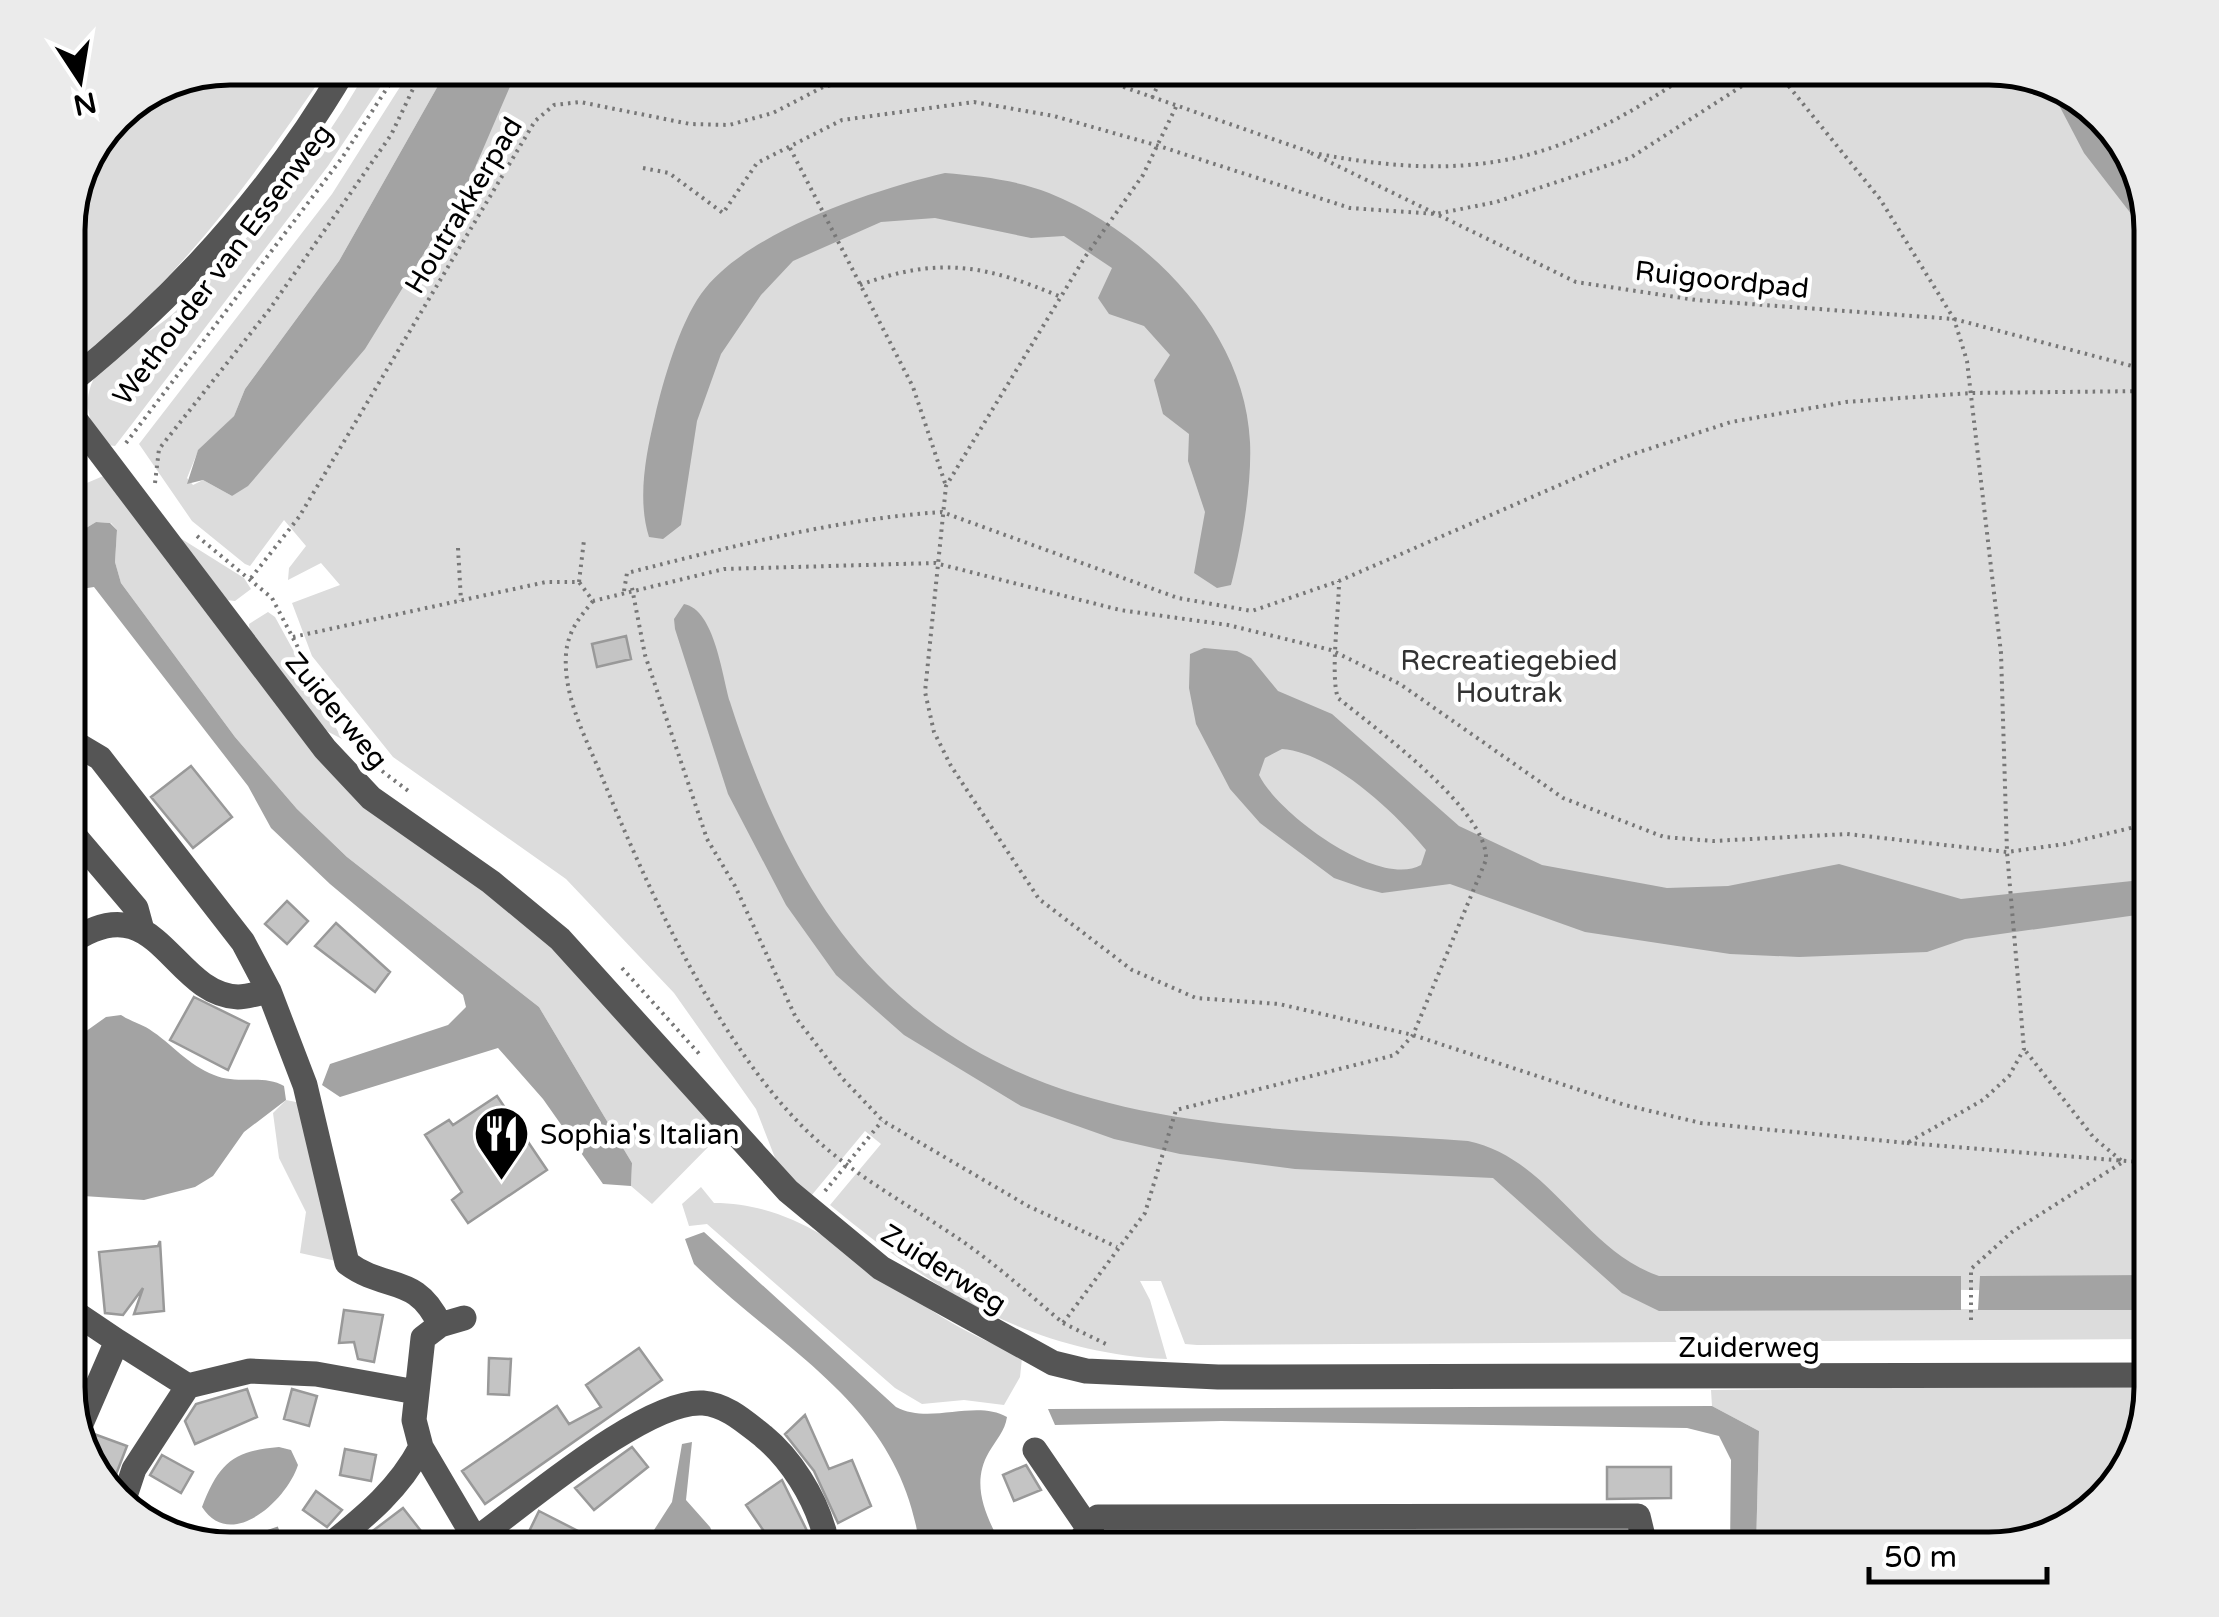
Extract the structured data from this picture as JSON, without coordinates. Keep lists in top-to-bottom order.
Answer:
{
  "streets": {
    "street": ["Wethouder van Essenweg", "Zuiderweg"],
    "path": ["Houtrakkerpad", "Ruigoordpad"]
  },
  "parks": ["Recreatiegebied Houtrak"],
  "places": {
    "restaurant": ["Sophia's Italian"]
  },
  "scale_bar": "50 m",
  "north": "bottom"
}
